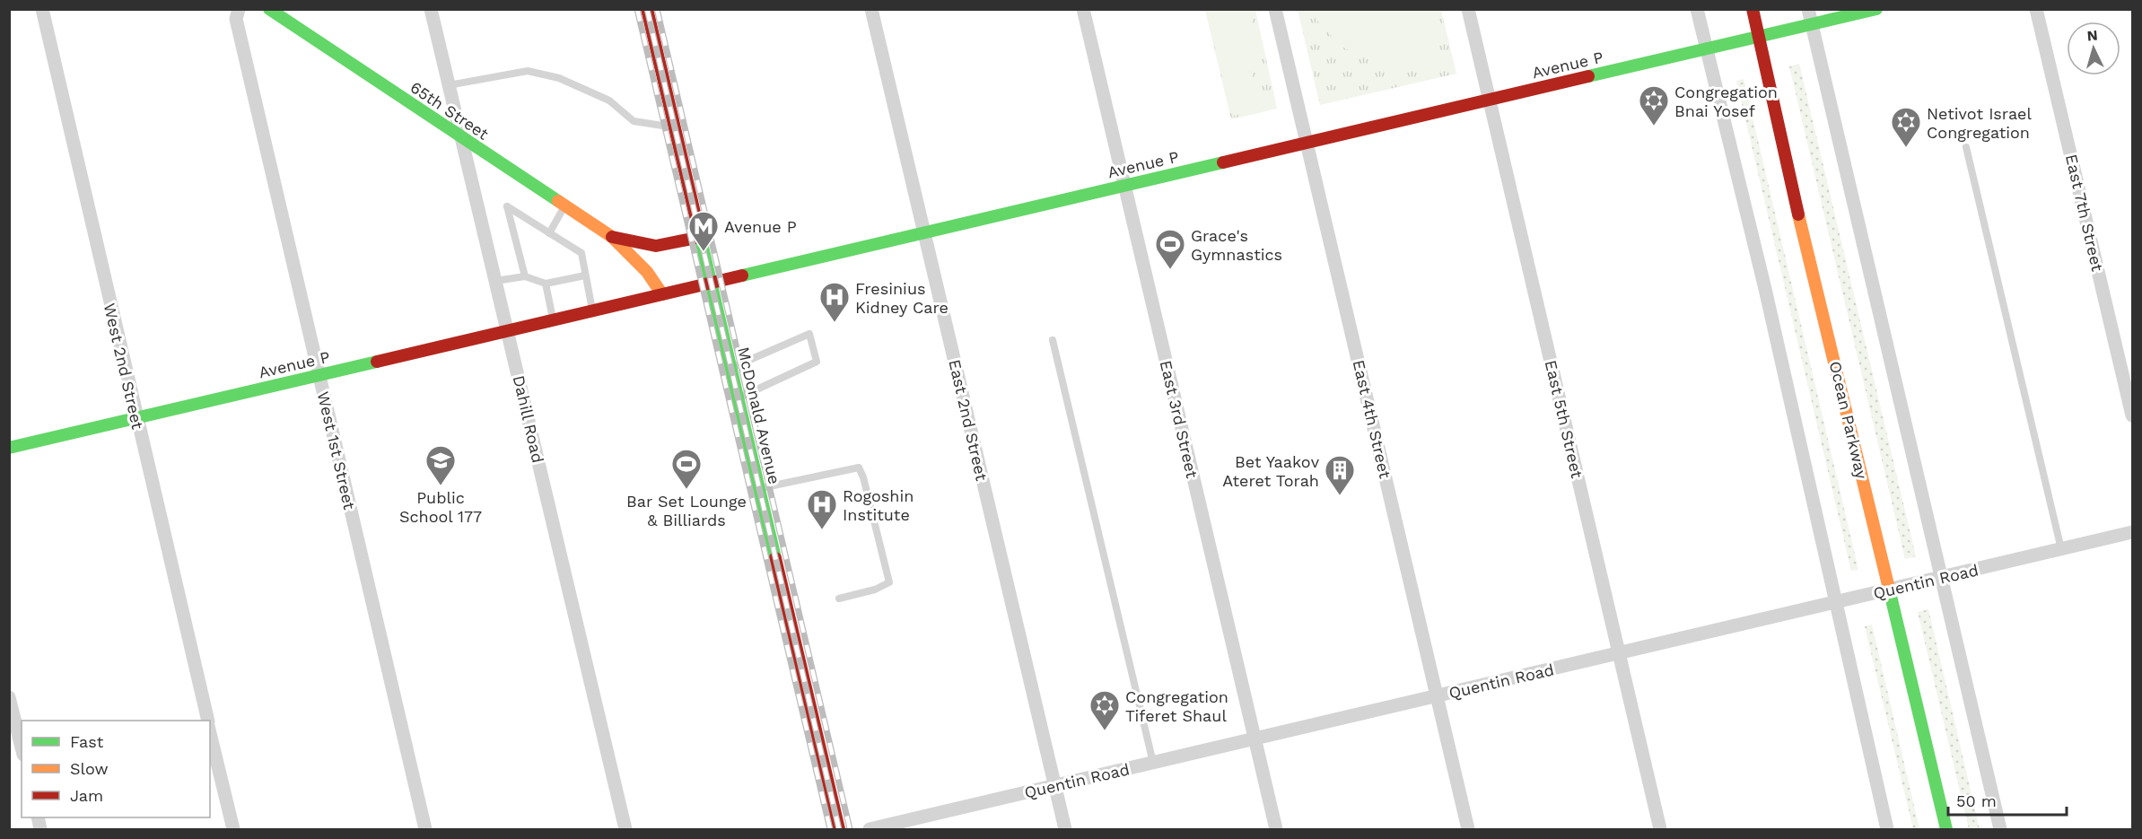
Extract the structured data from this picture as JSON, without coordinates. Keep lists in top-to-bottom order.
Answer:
{
  "streets": {
    "main road": [
      "Avenue P",
      "65th Street",
      "McDonald Avenue",
      "Ocean Parkway"
    ],
    "street": [
      "East 7th Street",
      "West 2nd Street",
      "Dahill Road",
      "East 3rd Street",
      "East 4th Street",
      "East 5th Street",
      "East 2nd Street",
      "West 1st Street",
      "Quentin Road"
    ]
  },
  "crossings": [
    ["Avenue P", "65th Street"],
    ["Avenue P", "West 2nd Street"],
    ["Avenue P", "McDonald Avenue"],
    ["Avenue P", "Dahill Road"],
    ["Avenue P", "East 3rd Street"],
    ["Avenue P", "East 4th Street"],
    ["Avenue P", "East 5th Street"],
    ["Avenue P", "East 2nd Street"],
    ["Avenue P", "Ocean Parkway"],
    ["Avenue P", "West 1st Street"],
    ["65th Street", "McDonald Avenue"],
    ["65th Street", "Dahill Road"],
    ["East 3rd Street", "Quentin Road"],
    ["East 4th Street", "Quentin Road"],
    ["East 5th Street", "Quentin Road"],
    ["East 2nd Street", "Quentin Road"],
    ["Ocean Parkway", "Quentin Road"]
  ],
  "places": {
    "synagogue": ["Congregation Bnai Yosef", "Netivot Israel Congregation", "Congregation Tiferet Shaul"],
    "metro station": ["Avenue P"],
    "sports": ["Grace's Gymnastics", "Bar Set Lounge & Billiards"],
    "hospital": ["Fresinius Kidney Care", "Rogoshin Institute"],
    "school or university": ["Public School 177"],
    "building": ["Bet Yaakov Ateret Torah"]
  },
  "legend": ["Fast", "Slow", "Jam"],
  "scale_bar": "50 m",
  "north": "top"
}
